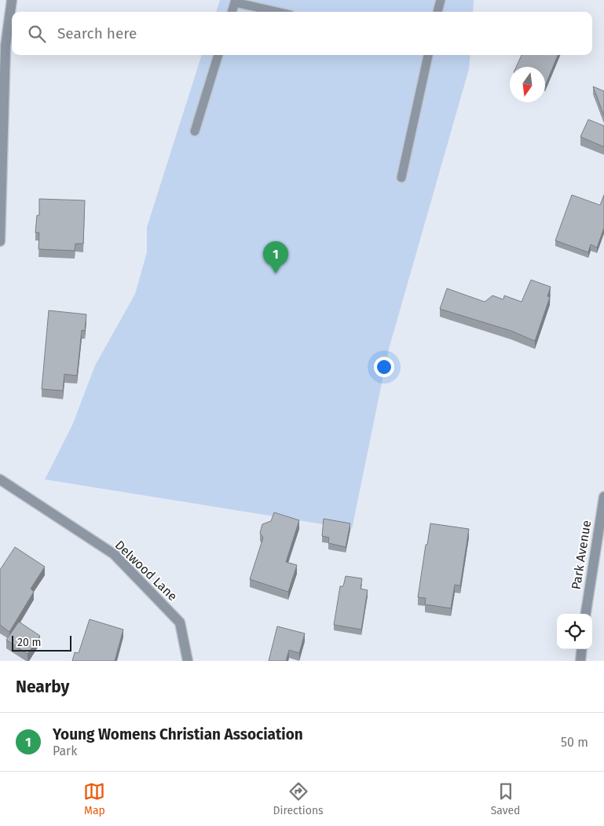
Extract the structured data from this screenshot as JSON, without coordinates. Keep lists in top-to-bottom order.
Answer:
{
  "streets": {
    "street": ["Park Avenue", "Delwood Lane"]
  },
  "scale_bar": "20 m",
  "north": "bottom",
  "page": {
    "search": "Search here",
    "pins": "1",
    "scale": "20 m",
    "heading": "Nearby",
    "list": [
      {
        "mark": "1",
        "name": "Young Womens Christian Association",
        "note": "Park",
        "value": "50 m"
      }
    ],
    "nav": ["Map", "Directions", "Saved"]
  }
}
